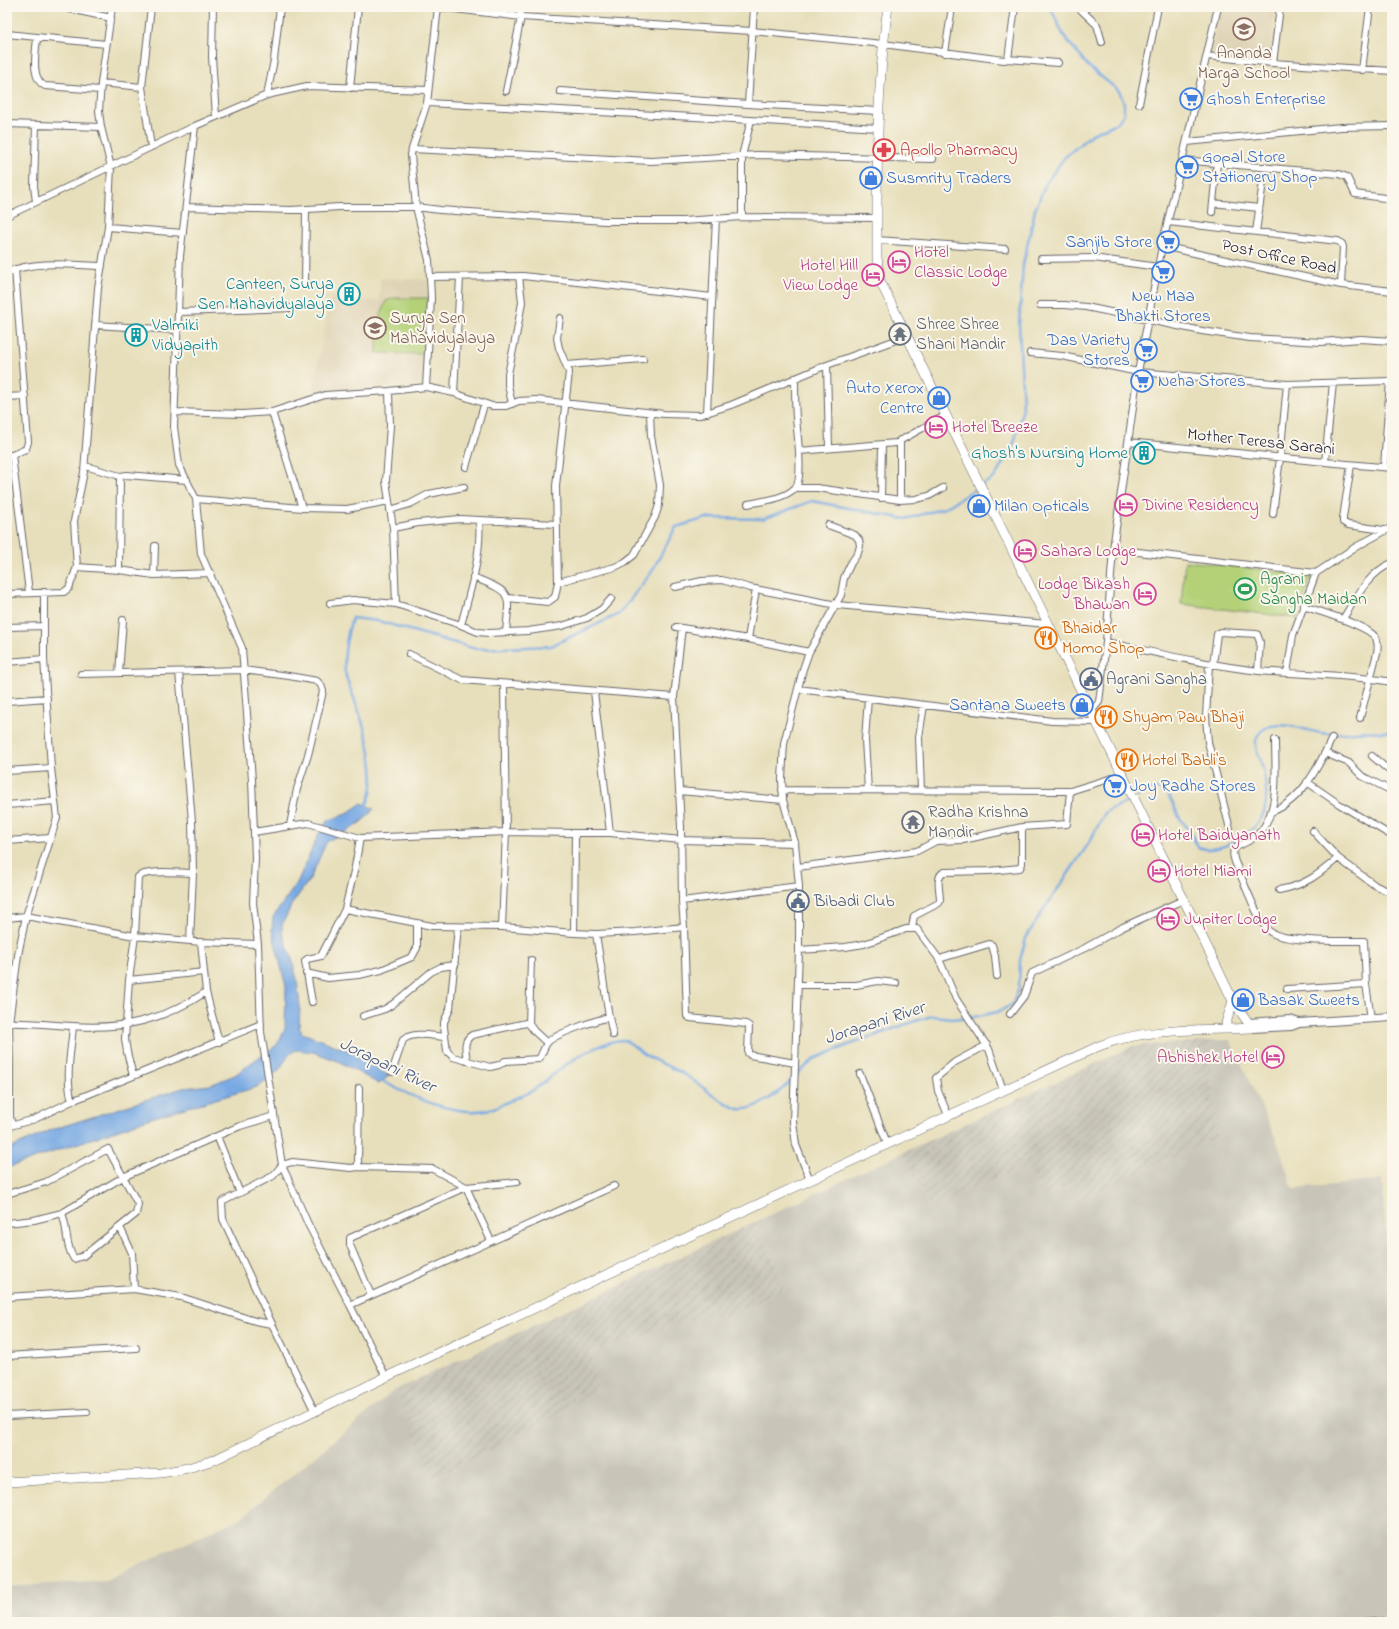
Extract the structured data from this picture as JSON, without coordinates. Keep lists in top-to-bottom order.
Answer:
{
  "streets": {
    "street": ["Post Office Road", "Mother Teresa Sarani"]
  },
  "water": ["Jorapani River"],
  "places": {
    "school or university": ["Ananda Marga School", "Surya Sen Mahavidyalaya"],
    "supermarket": [
      "Ghosh Enterprise",
      "Gopal Store Stationery Shop",
      "Sanjib Store",
      "New Maa Bhakti Stores",
      "Das Variety Stores",
      "Neha Stores",
      "Joy Radhe Stores"
    ],
    "pharmacy": ["Apollo Pharmacy"],
    "shop": [
      "Susmrity Traders",
      "Auto Xerox Centre",
      "Milan Opticals",
      "Santana Sweets",
      "Basak Sweets"
    ],
    "hotel": [
      "Hotel Classic Lodge",
      "Hotel Hill View Lodge",
      "Hotel Breeze",
      "Divine Residency",
      "Sahara Lodge",
      "Lodge Bikash Bhawan",
      "Hotel Baidyanath",
      "Hotel Miami",
      "Jupiter Lodge",
      "Abhishek Hotel"
    ],
    "building": ["Canteen, Surya Sen Mahavidyalaya", "Valmiki Vidyapith", "Ghosh's Nursing Home"],
    "temple": ["Shree Shree Shani Mandir", "Radha Krishna Mandir"],
    "sports": ["Agrani Sangha Maidan"],
    "restaurant": ["Bhaidar Momo Shop", "Shyam Paw Bhaji", "Hotel Babli's"],
    "public building": ["Agrani Sangha", "Bibadi Club"]
  }
}
